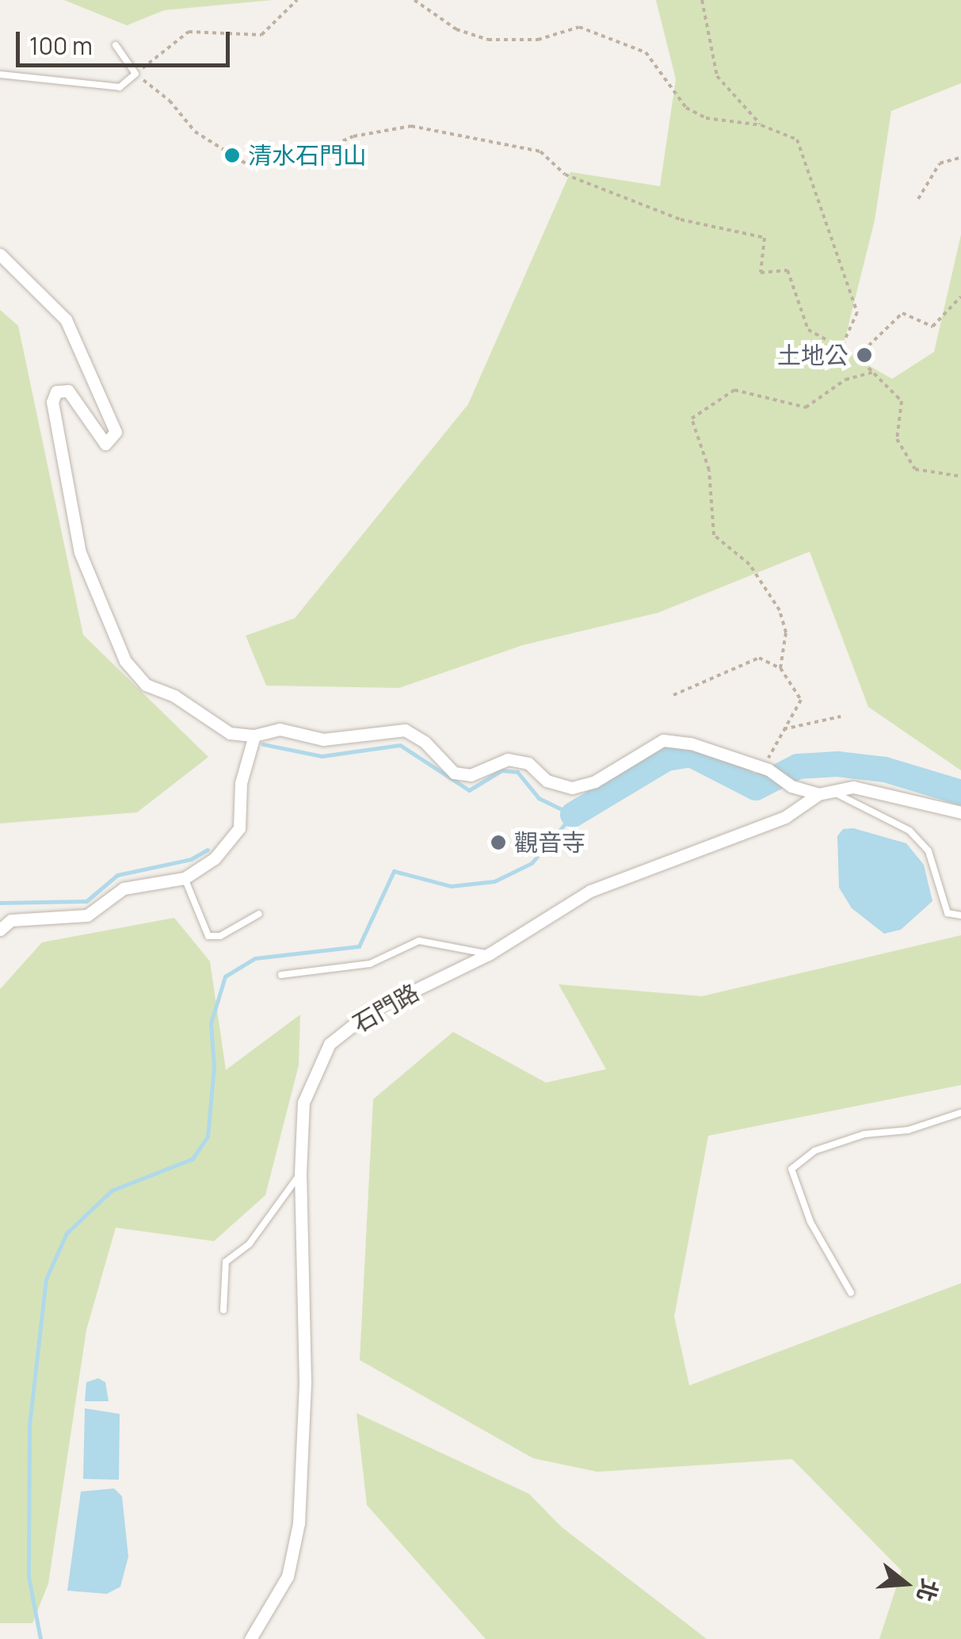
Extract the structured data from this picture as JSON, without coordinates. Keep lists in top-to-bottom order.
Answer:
{
  "streets": {
    "street": ["石門路"]
  },
  "places": ["清水石門山", "土地公", "觀音寺"],
  "scale_bar": "100 m",
  "north": "right"
}
